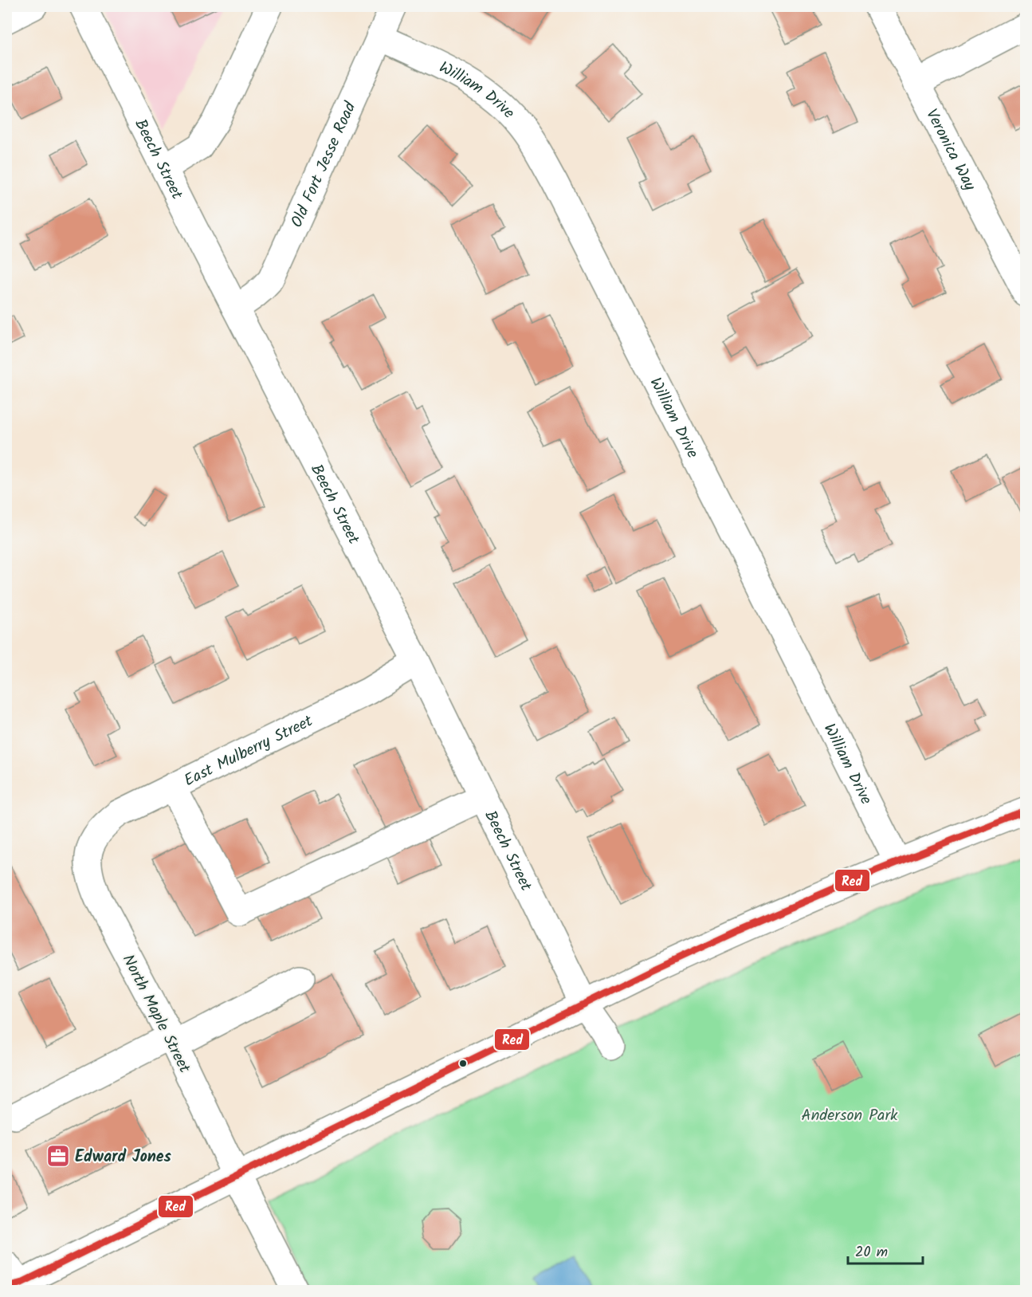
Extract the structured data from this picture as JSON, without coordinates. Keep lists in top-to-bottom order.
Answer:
{
  "streets": {
    "street": [
      "William Drive",
      "Veronica Way",
      "Beech Street",
      "Old Fort Jesse Road",
      "East Mulberry Street",
      "North Maple Street"
    ]
  },
  "crossings": [
    ["William Drive", "Old Fort Jesse Road"],
    ["Beech Street", "Old Fort Jesse Road"],
    ["Beech Street", "East Mulberry Street"],
    ["East Mulberry Street", "North Maple Street"]
  ],
  "parks": ["Anderson Park"],
  "places": {
    "office": ["Edward Jones"]
  },
  "lines": ["transit line Red"],
  "scale_bar": "20 m"
}
